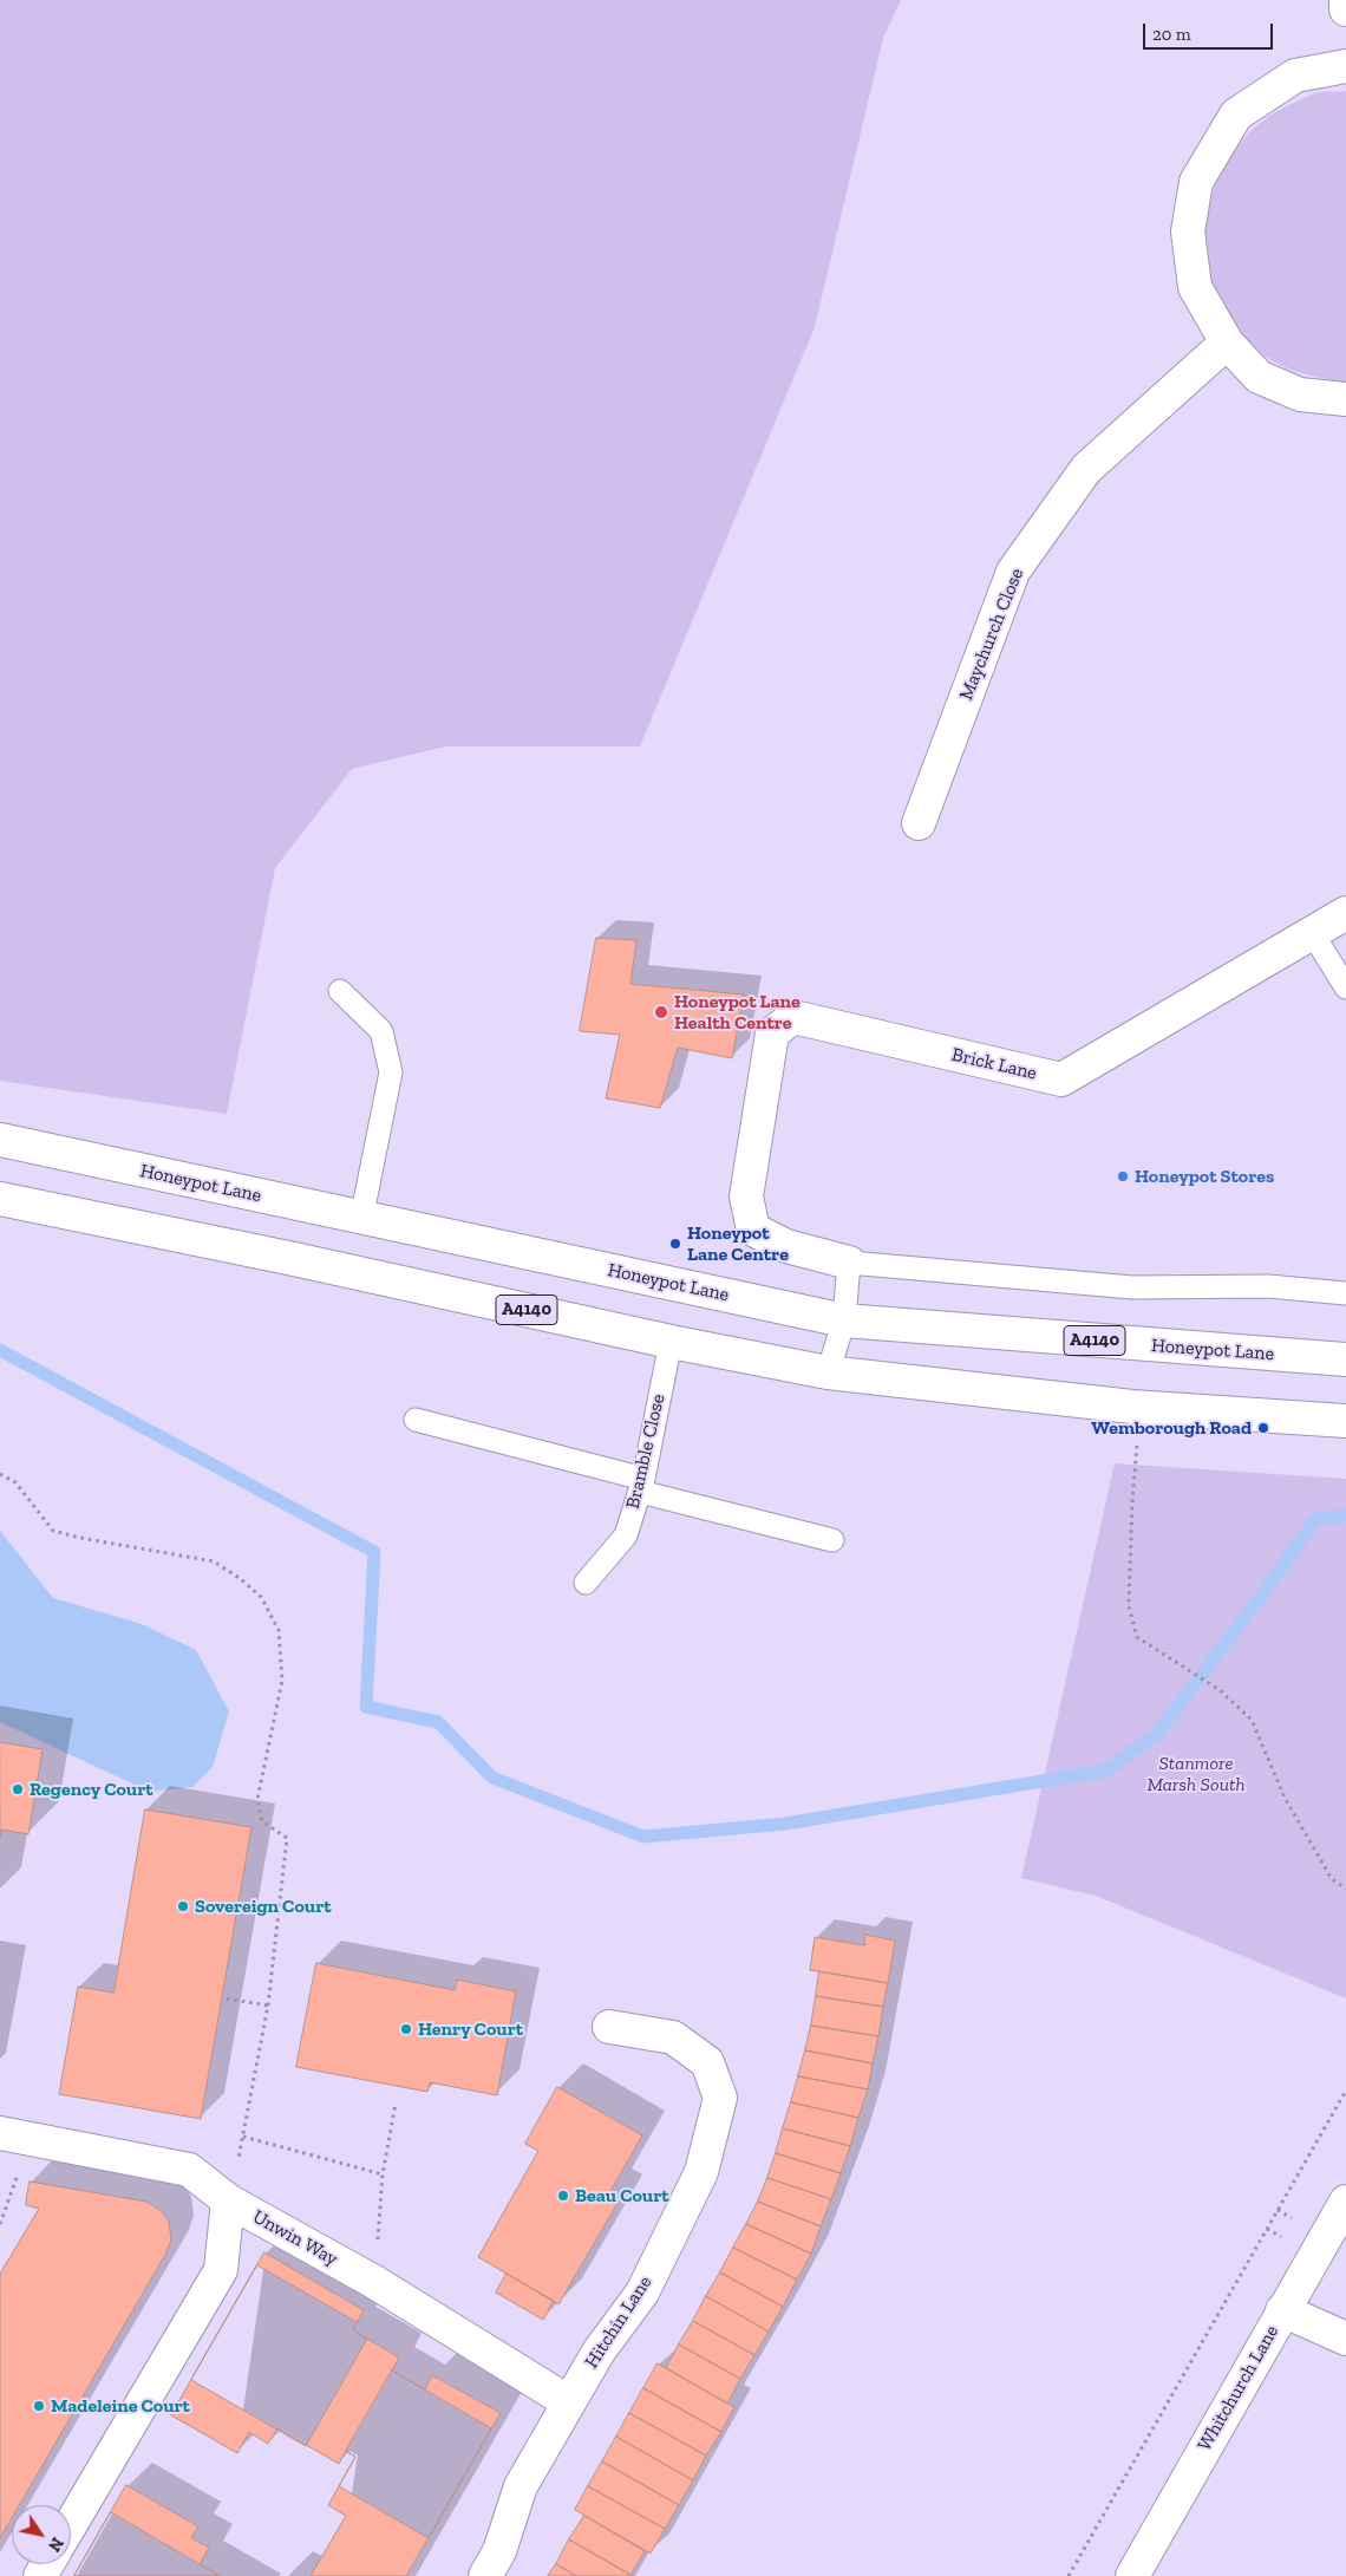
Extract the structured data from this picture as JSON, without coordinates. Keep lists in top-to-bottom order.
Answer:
{
  "streets": {
    "street": [
      "Maychurch Close",
      "Brick Lane",
      "Honeypot Lane",
      "A4140",
      "Unwin Way",
      "Hitchin Lane",
      "Whitchurch Lane"
    ],
    "lane": ["Bramble Close"]
  },
  "crossings": [
    ["A4140", "Bramble Close"],
    ["Unwin Way", "Hitchin Lane"]
  ],
  "parks": ["Stanmore Marsh South"],
  "places": [
    "Honeypot Lane Health Centre",
    "Honeypot Stores",
    "Honeypot Lane Centre",
    "Wemborough Road",
    "Regency Court",
    "Sovereign Court",
    "Henry Court",
    "Beau Court",
    "Madeleine Court"
  ],
  "scale_bar": "20 m",
  "north": "bottom right"
}
